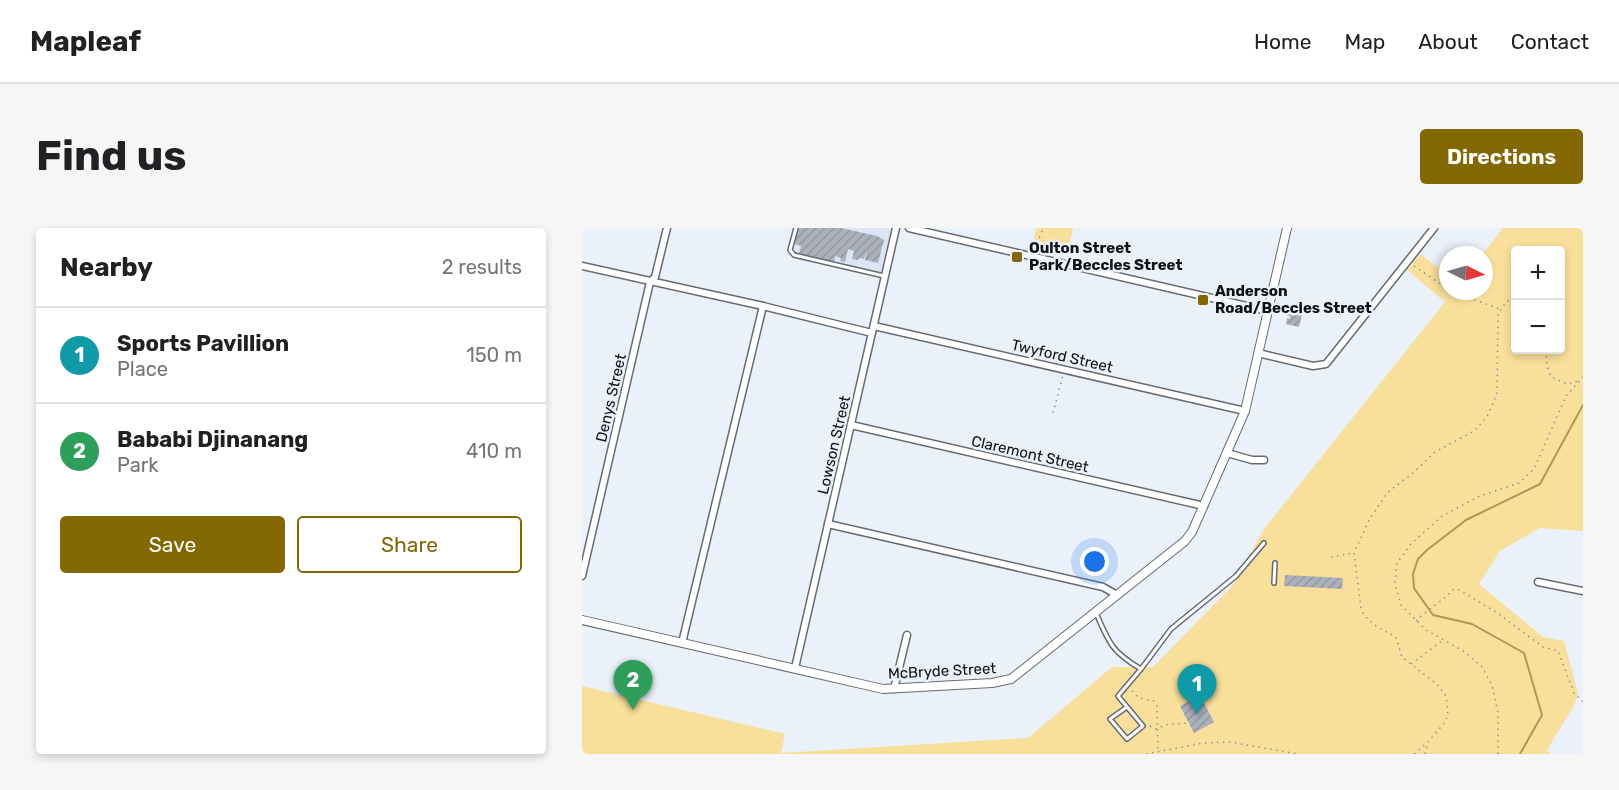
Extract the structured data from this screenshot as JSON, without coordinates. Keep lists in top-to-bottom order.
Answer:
{
  "streets": {
    "street": [
      "Twyford Street",
      "Denys Street",
      "Lowson Street",
      "Claremont Street",
      "McBryde Street"
    ]
  },
  "crossings": [
    ["Twyford Street", "Denys Street"],
    ["Twyford Street", "Lowson Street"],
    ["Twyford Street", "McBryde Street"],
    ["Lowson Street", "Claremont Street"],
    ["Lowson Street", "McBryde Street"],
    ["Claremont Street", "McBryde Street"]
  ],
  "places": {
    "transit": ["Oulton Street Park/Beccles Street", "Anderson Road/Beccles Street"]
  },
  "north": "right",
  "page": {
    "header": "Mapleaf",
    "nav": [
      "Home",
      "Map",
      "About",
      "Contact"
    ],
    "buttons": [
      "Directions",
      ["Save", "Share"]
    ],
    "title": "Find us",
    "heading": ["Nearby", "2 results"],
    "map_buttons": ["+", "−"],
    "list": [
      {
        "mark": "1",
        "name": "Sports Pavillion",
        "note": "Place",
        "value": "150 m"
      },
      {
        "mark": "2",
        "name": "Bababi Djinanang",
        "note": "Park",
        "value": "410 m"
      }
    ],
    "pins": ["2", "1"]
  }
}
